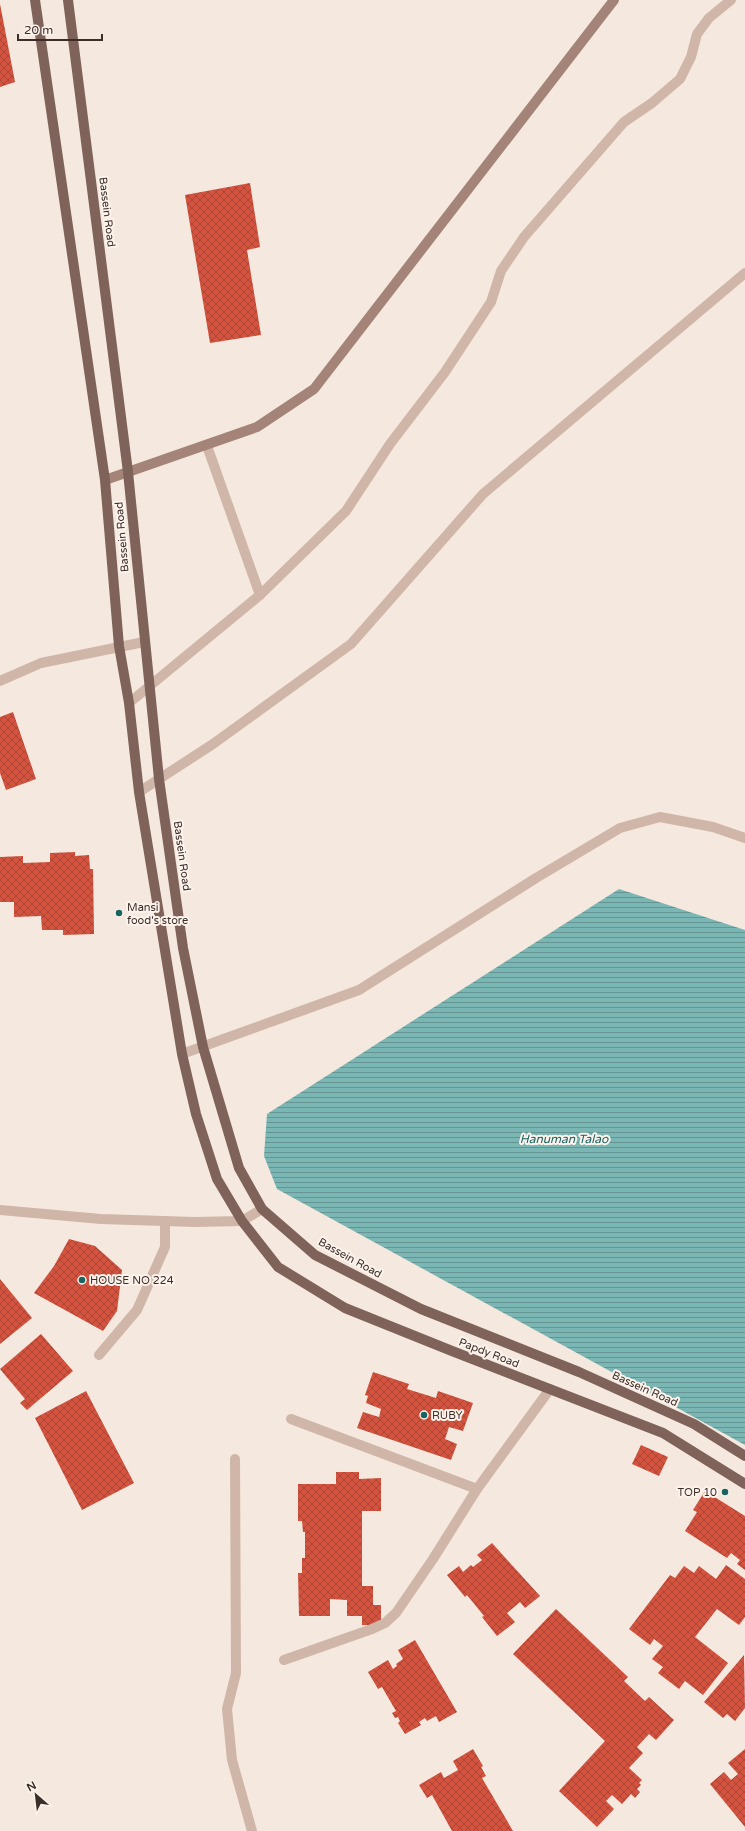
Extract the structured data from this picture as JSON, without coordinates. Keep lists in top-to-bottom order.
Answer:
{
  "streets": {
    "main road": ["Bassein Road", "Papdy Road"]
  },
  "crossings": [
    ["Bassein Road", "Papdy Road"]
  ],
  "water": ["Hanuman Talao"],
  "places": [
    "Mansi food's store",
    "HOUSE NO 224",
    "RUBY",
    "TOP 10"
  ],
  "scale_bar": "20 m",
  "north": "top left"
}
